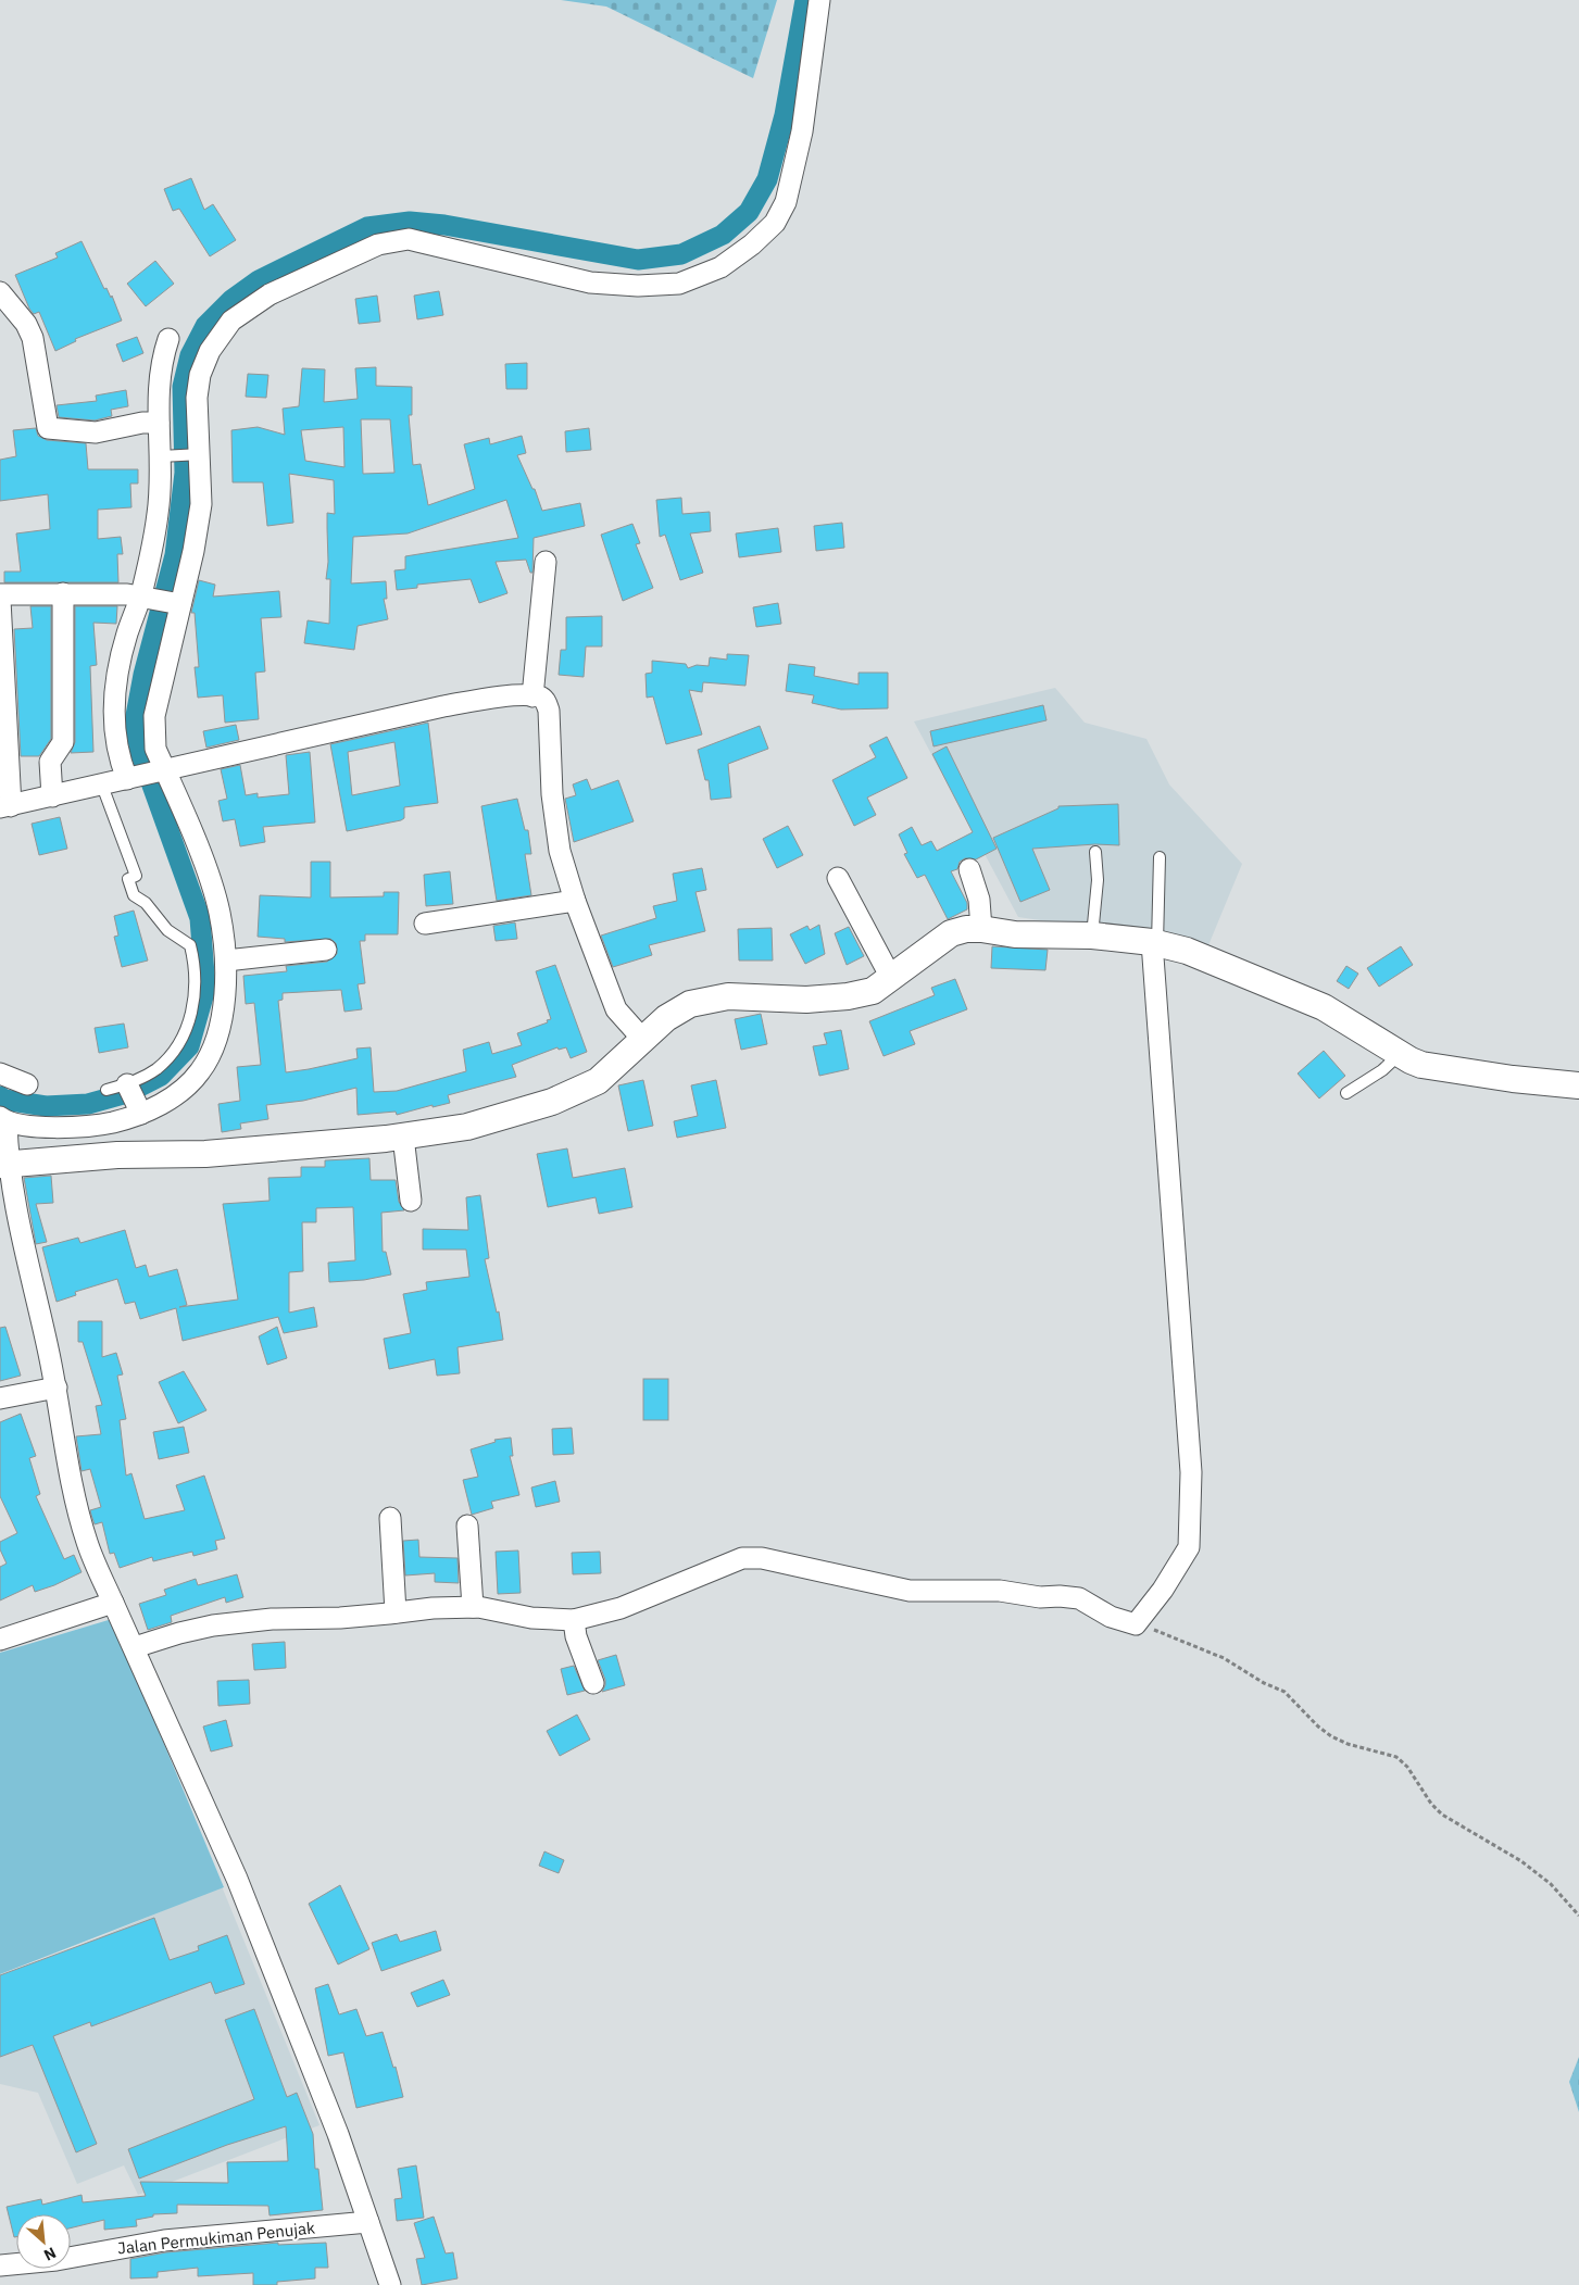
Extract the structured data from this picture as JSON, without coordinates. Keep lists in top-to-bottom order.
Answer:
{
  "streets": {
    "street": ["Jalan Permukiman Penujak"]
  },
  "north": "bottom right"
}
